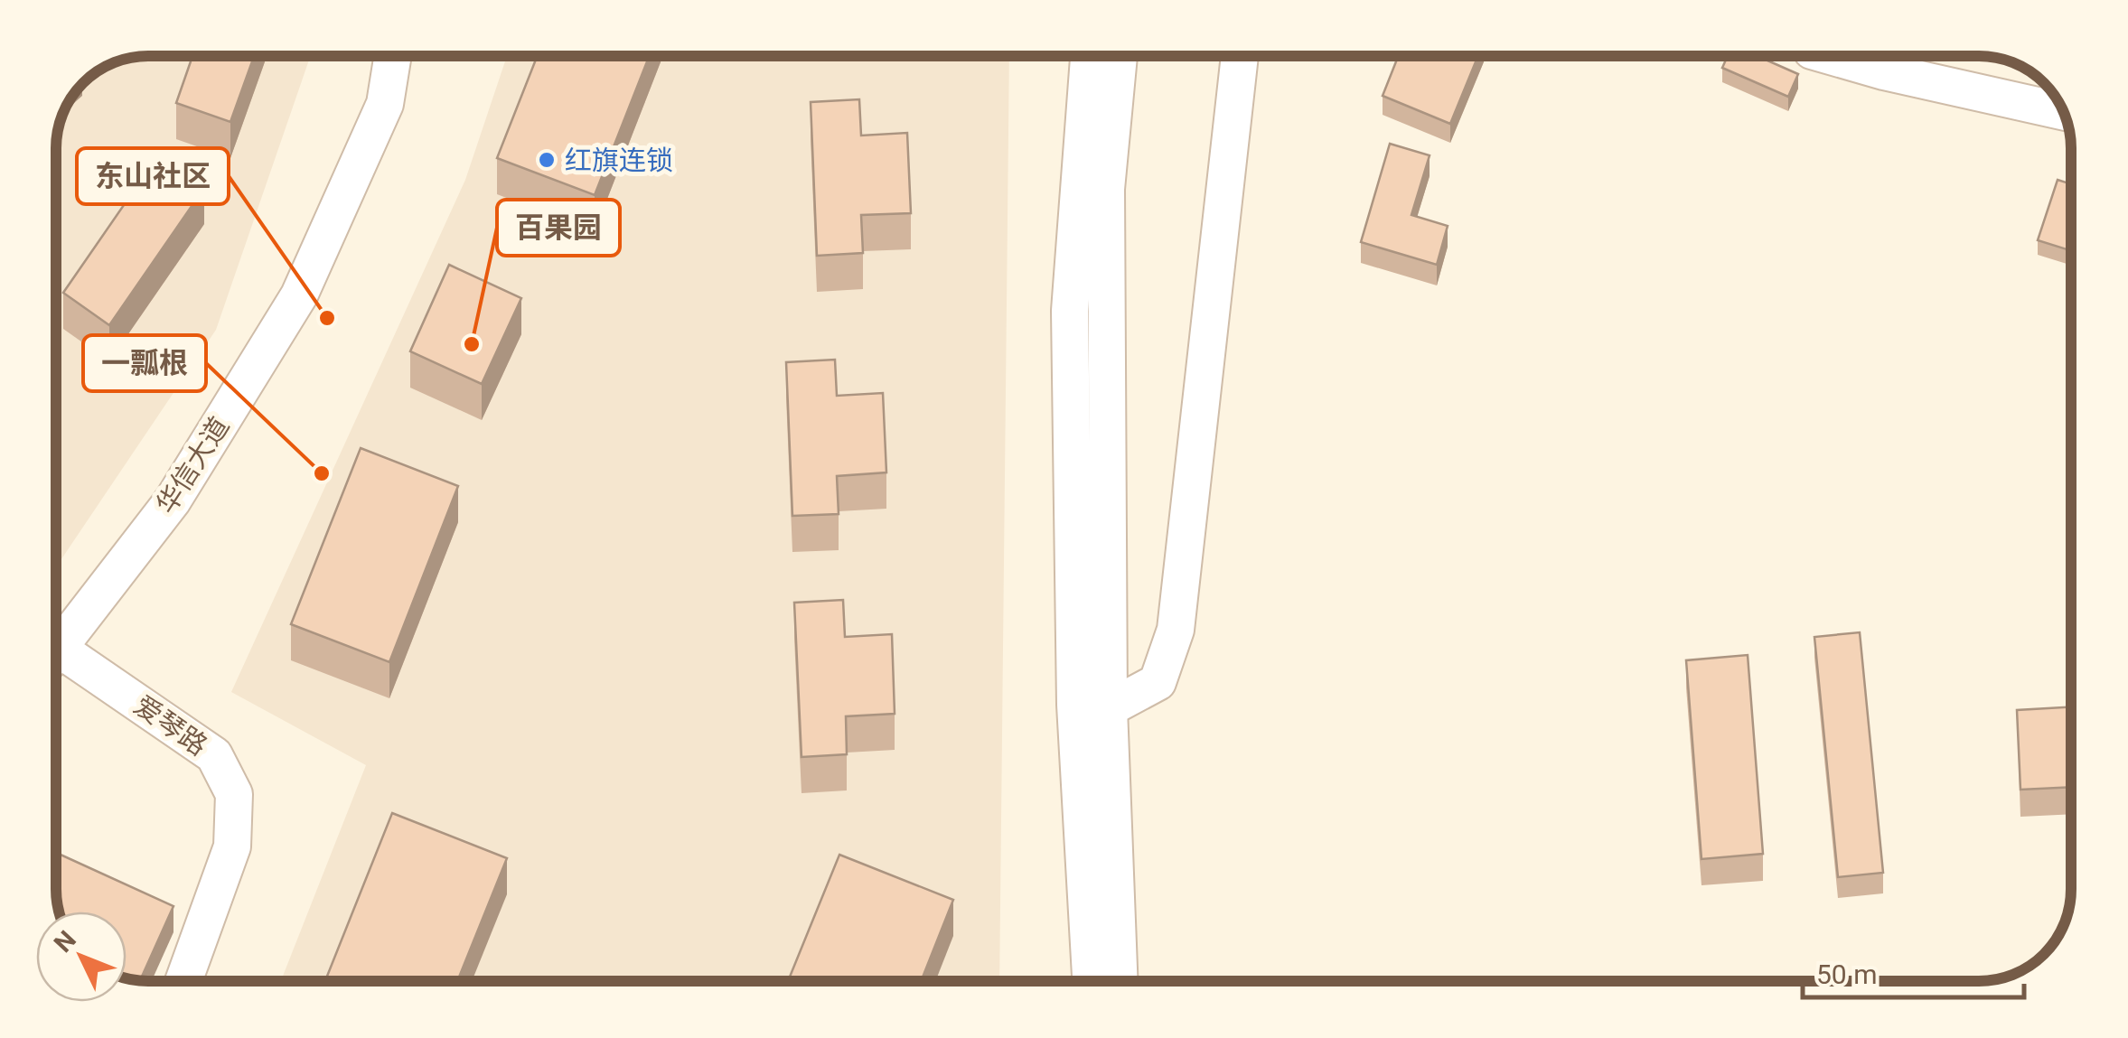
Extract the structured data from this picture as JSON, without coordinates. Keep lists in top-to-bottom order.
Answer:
{
  "streets": {
    "street": ["华信大道", "爱琴路"]
  },
  "places": [
    "红旗连锁",
    "东山社区",
    "百果园",
    "一瓢根"
  ],
  "scale_bar": "50 m",
  "north": "top left"
}
